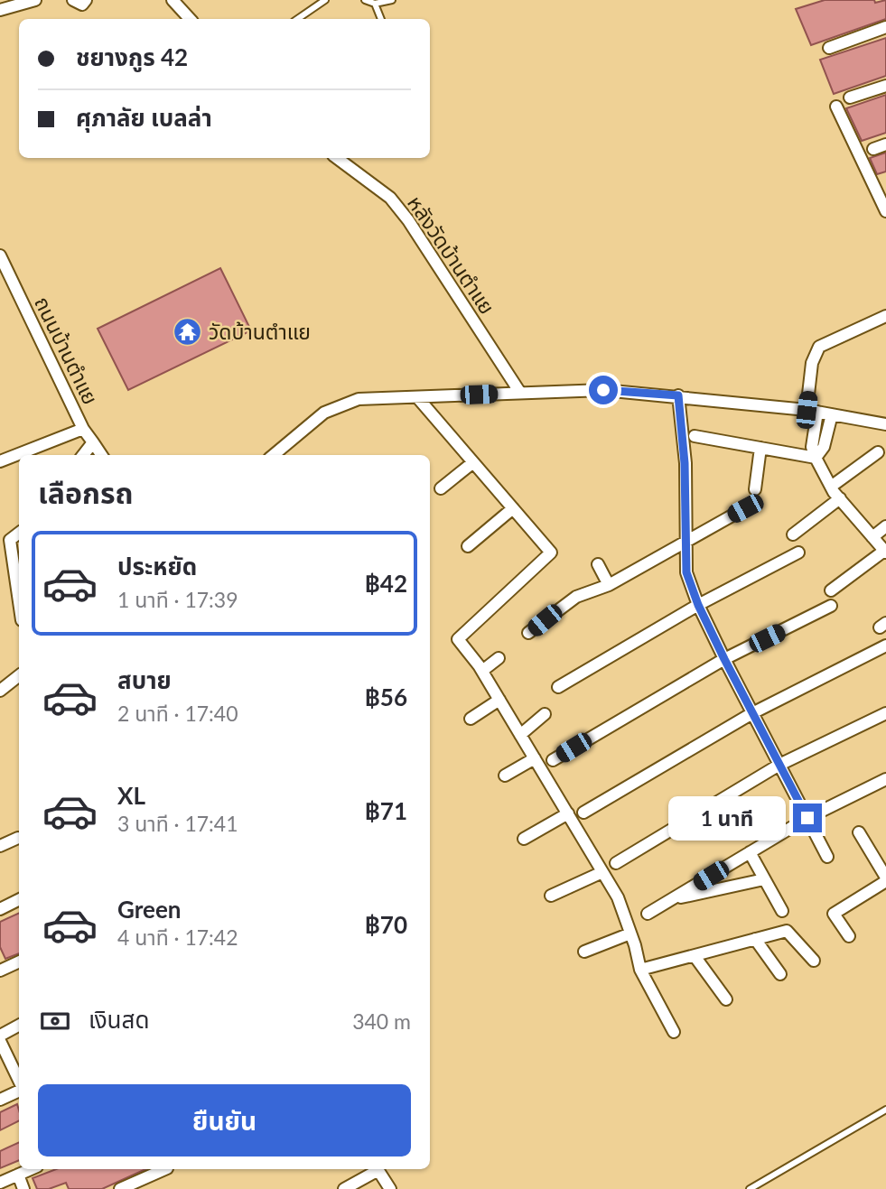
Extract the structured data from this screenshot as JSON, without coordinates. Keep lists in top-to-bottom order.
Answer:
{
  "streets": {
    "street": ["หลังวัดบ้านตำแย", "ถนนบ้านตำแย"]
  },
  "places": {
    "temple": ["วัดบ้านตำแย"]
  },
  "page": {
    "banner": ["ชยางกูร 42", "ศุภาลัย เบลล่า"],
    "heading": "เลือกรถ",
    "list": [
      {
        "name": "ประหยัด",
        "note": "1 นาที · 17:39",
        "value": "฿42"
      },
      {
        "name": "สบาย",
        "note": "2 นาที · 17:40",
        "value": "฿56"
      },
      {
        "name": "XL",
        "note": "3 นาที · 17:41",
        "value": "฿71"
      },
      {
        "name": "Green",
        "note": "4 นาที · 17:42",
        "value": "฿70"
      }
    ],
    "bubble": "1 นาที",
    "pay": ["เงินสด", "340 m"],
    "buttons": "ยืนยัน"
  }
}
